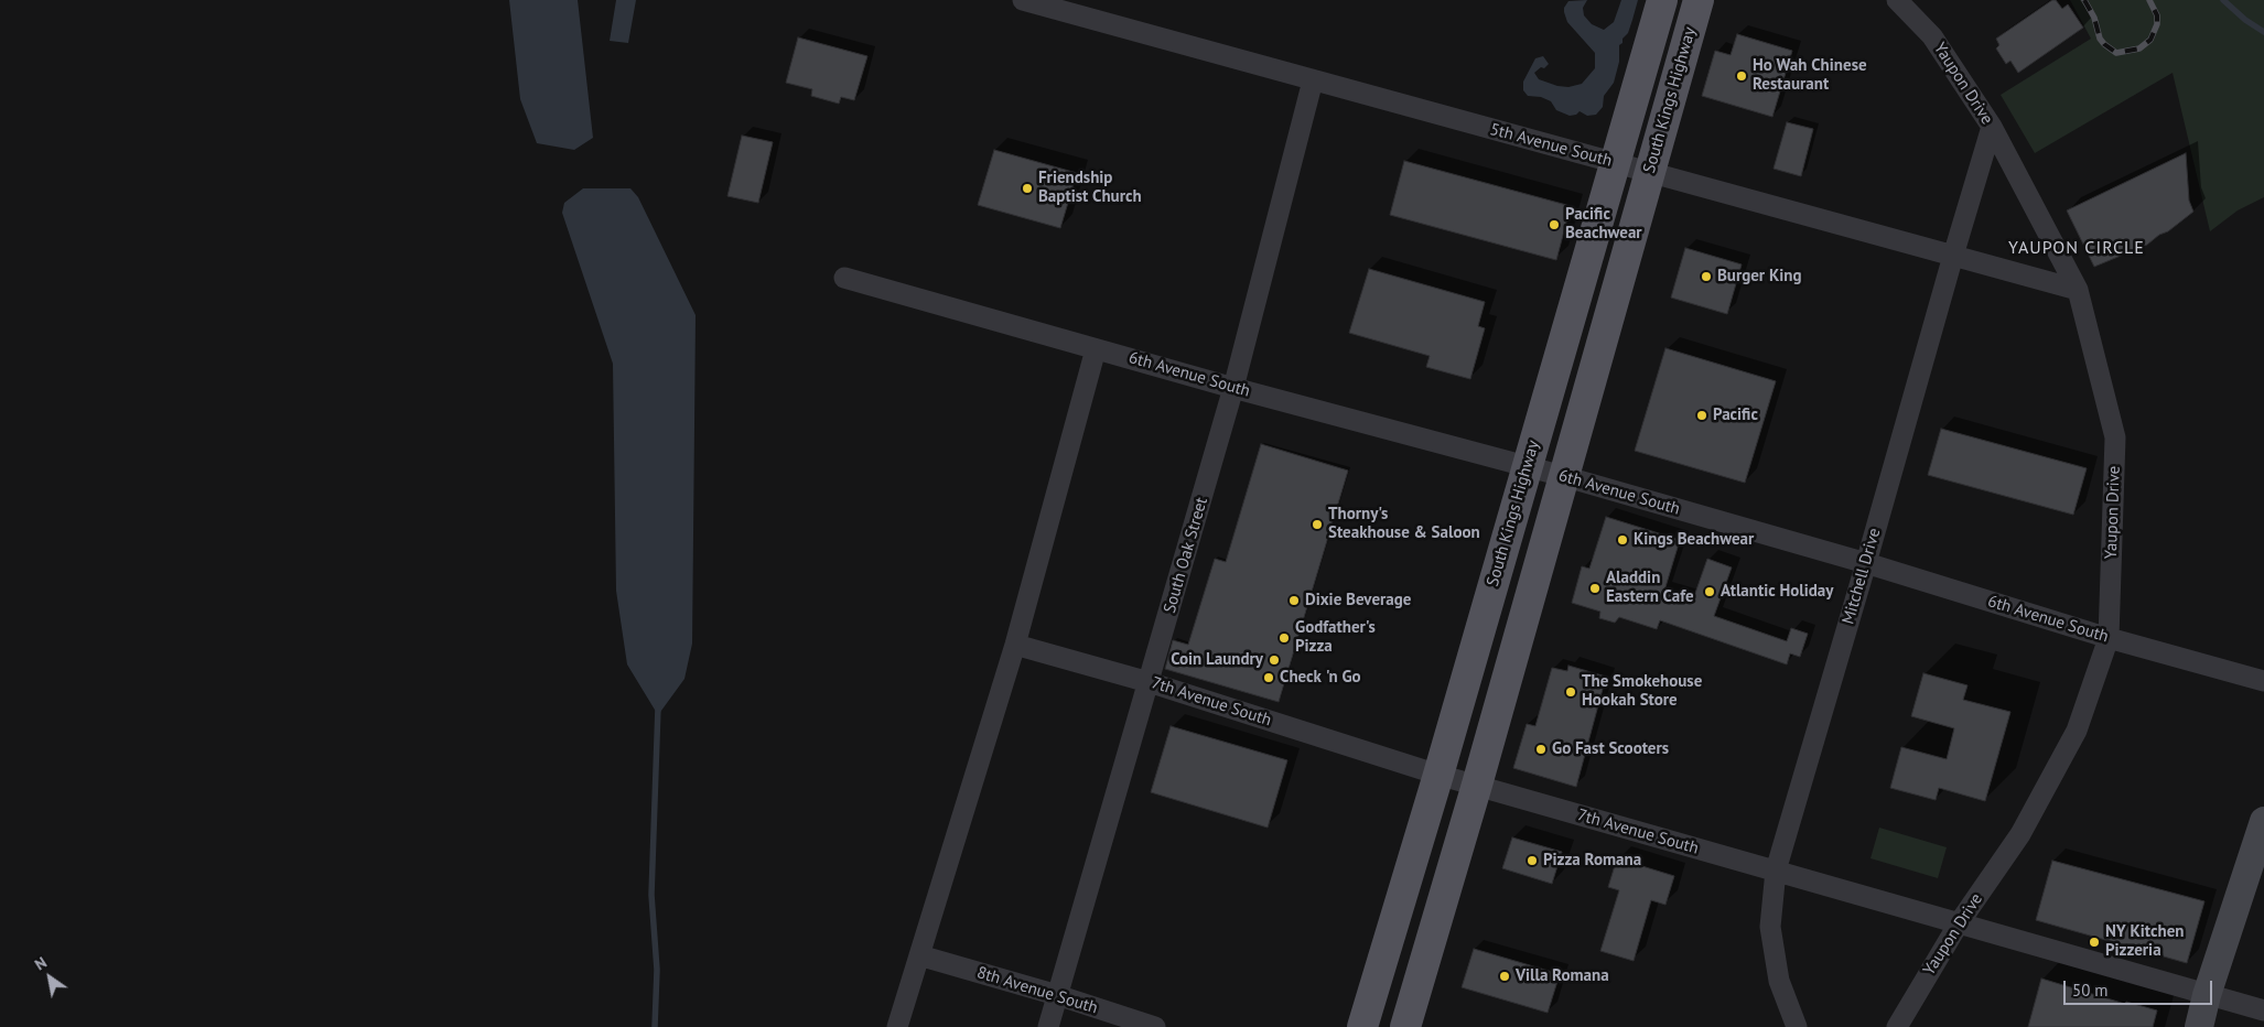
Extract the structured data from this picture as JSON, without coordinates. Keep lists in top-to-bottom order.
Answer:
{
  "streets": {
    "main road": ["South Kings Highway"],
    "street": [
      "Yaupon Drive",
      "5th Avenue South",
      "6th Avenue South",
      "South Oak Street",
      "Mitchell Drive",
      "7th Avenue South",
      "8th Avenue South"
    ]
  },
  "crossings": [
    ["Yaupon Drive", "5th Avenue South"],
    ["Yaupon Drive", "6th Avenue South"],
    ["Yaupon Drive", "Mitchell Drive"],
    ["Yaupon Drive", "7th Avenue South"],
    ["South Kings Highway", "5th Avenue South"],
    ["South Kings Highway", "6th Avenue South"],
    ["South Kings Highway", "7th Avenue South"],
    ["5th Avenue South", "South Oak Street"],
    ["5th Avenue South", "Mitchell Drive"],
    ["6th Avenue South", "South Oak Street"],
    ["6th Avenue South", "Mitchell Drive"],
    ["South Oak Street", "7th Avenue South"],
    ["South Oak Street", "8th Avenue South"],
    ["Mitchell Drive", "7th Avenue South"]
  ],
  "districts": ["YAUPON CIRCLE"],
  "places": [
    "Ho Wah Chinese Restaurant",
    "Friendship Baptist Church",
    "Pacific Beachwear",
    "Burger King",
    "Pacific",
    "Thorny's Steakhouse & Saloon",
    "Kings Beachwear",
    "Aladdin Eastern Cafe",
    "Atlantic Holiday",
    "Dixie Beverage",
    "Godfather's Pizza",
    "Coin Laundry",
    "Check 'n Go",
    "The Smokehouse Hookah Store",
    "Go Fast Scooters",
    "Pizza Romana",
    "NY Kitchen Pizzeria",
    "Villa Romana"
  ],
  "scale_bar": "50 m",
  "north": "top left"
}
